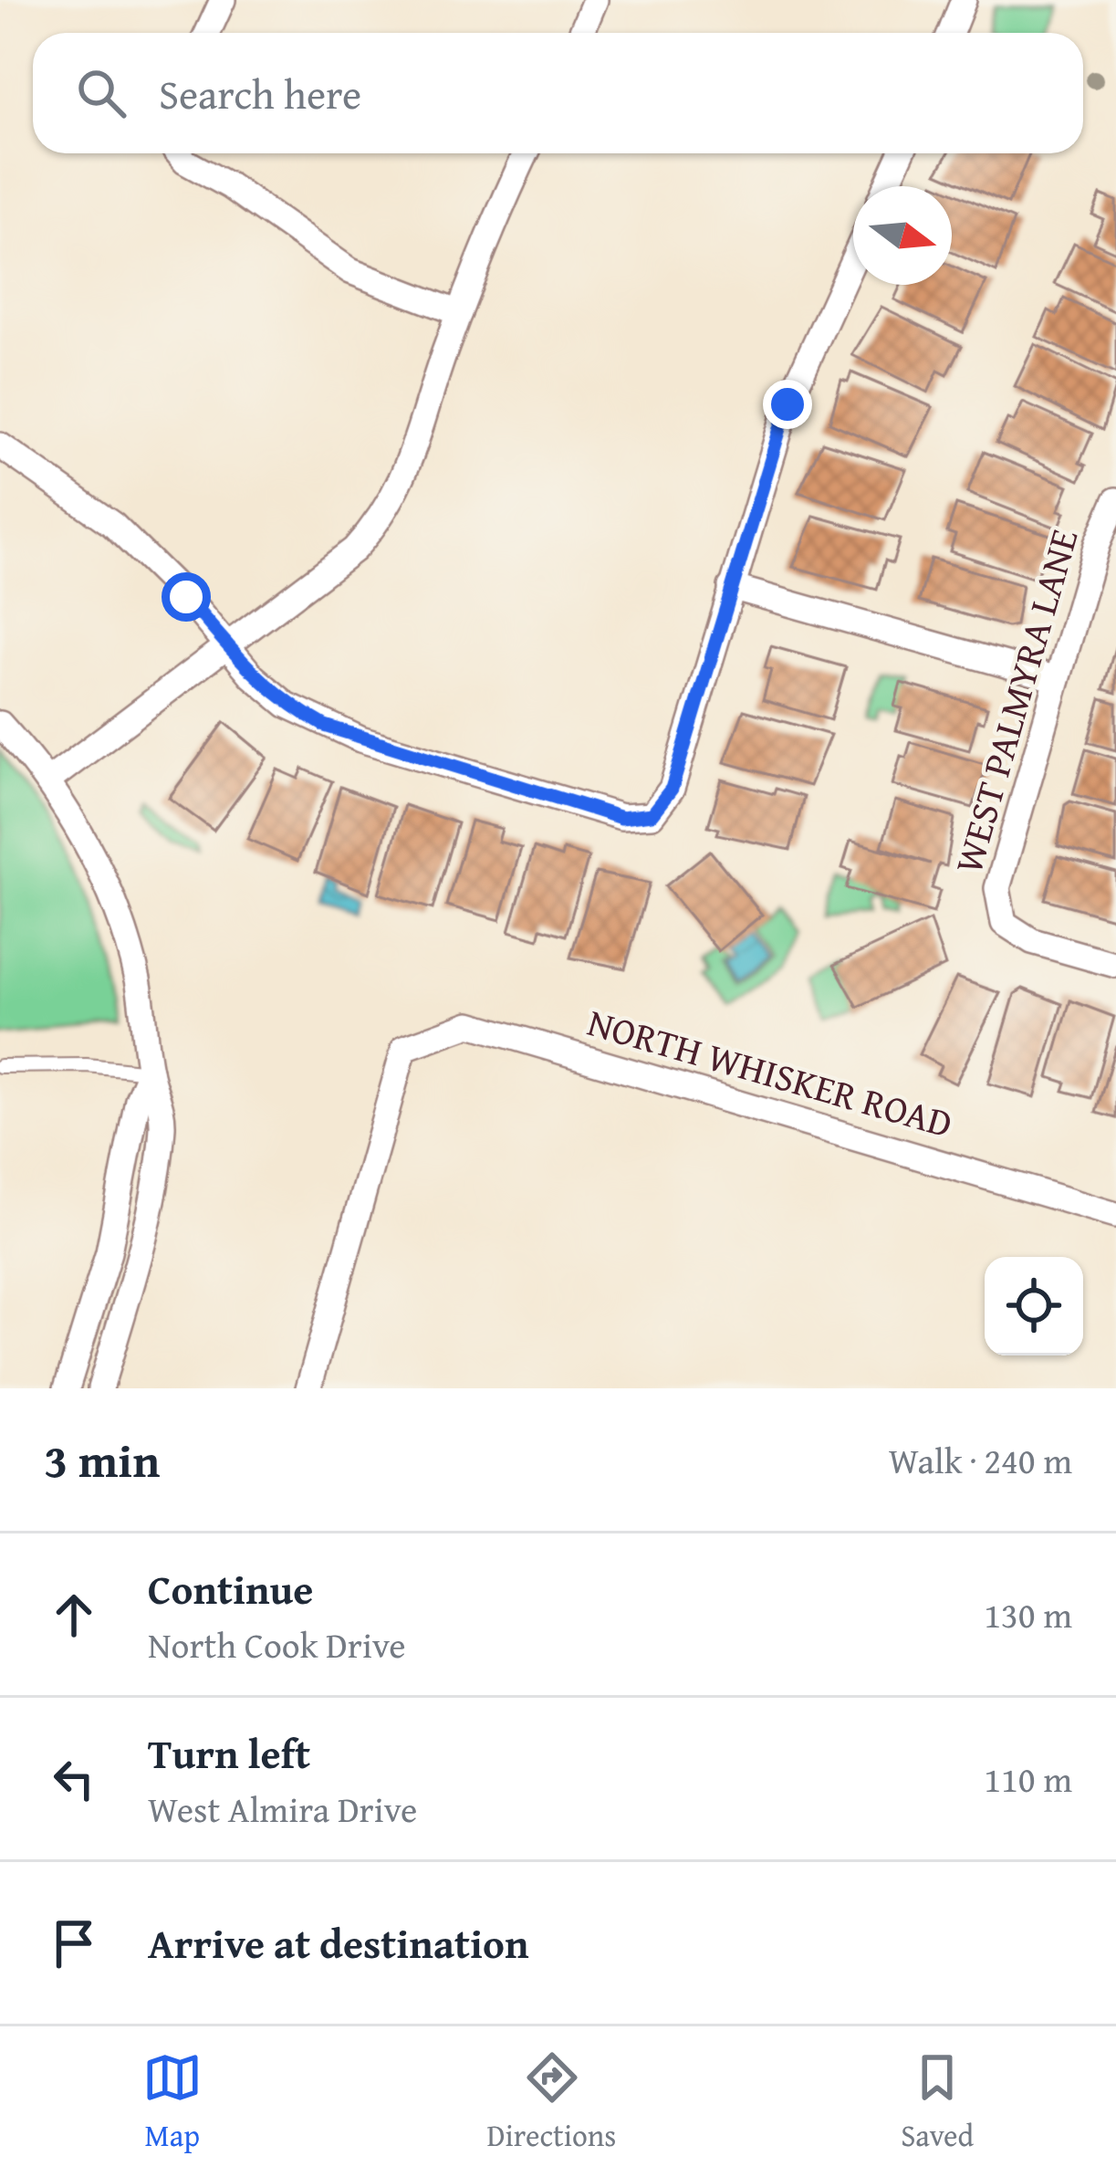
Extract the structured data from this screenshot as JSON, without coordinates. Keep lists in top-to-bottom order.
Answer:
{
  "streets": {
    "street": ["WEST PALMYRA LANE", "NORTH WHISKER ROAD"]
  },
  "north": "right",
  "page": {
    "search": "Search here",
    "heading": ["3 min", "Walk · 240 m"],
    "list": [
      ["Continue", "North Cook Drive", "130 m"],
      ["Turn left", "West Almira Drive", "110 m"],
      "Arrive at destination"
    ],
    "nav": ["Map", "Directions", "Saved"]
  }
}
